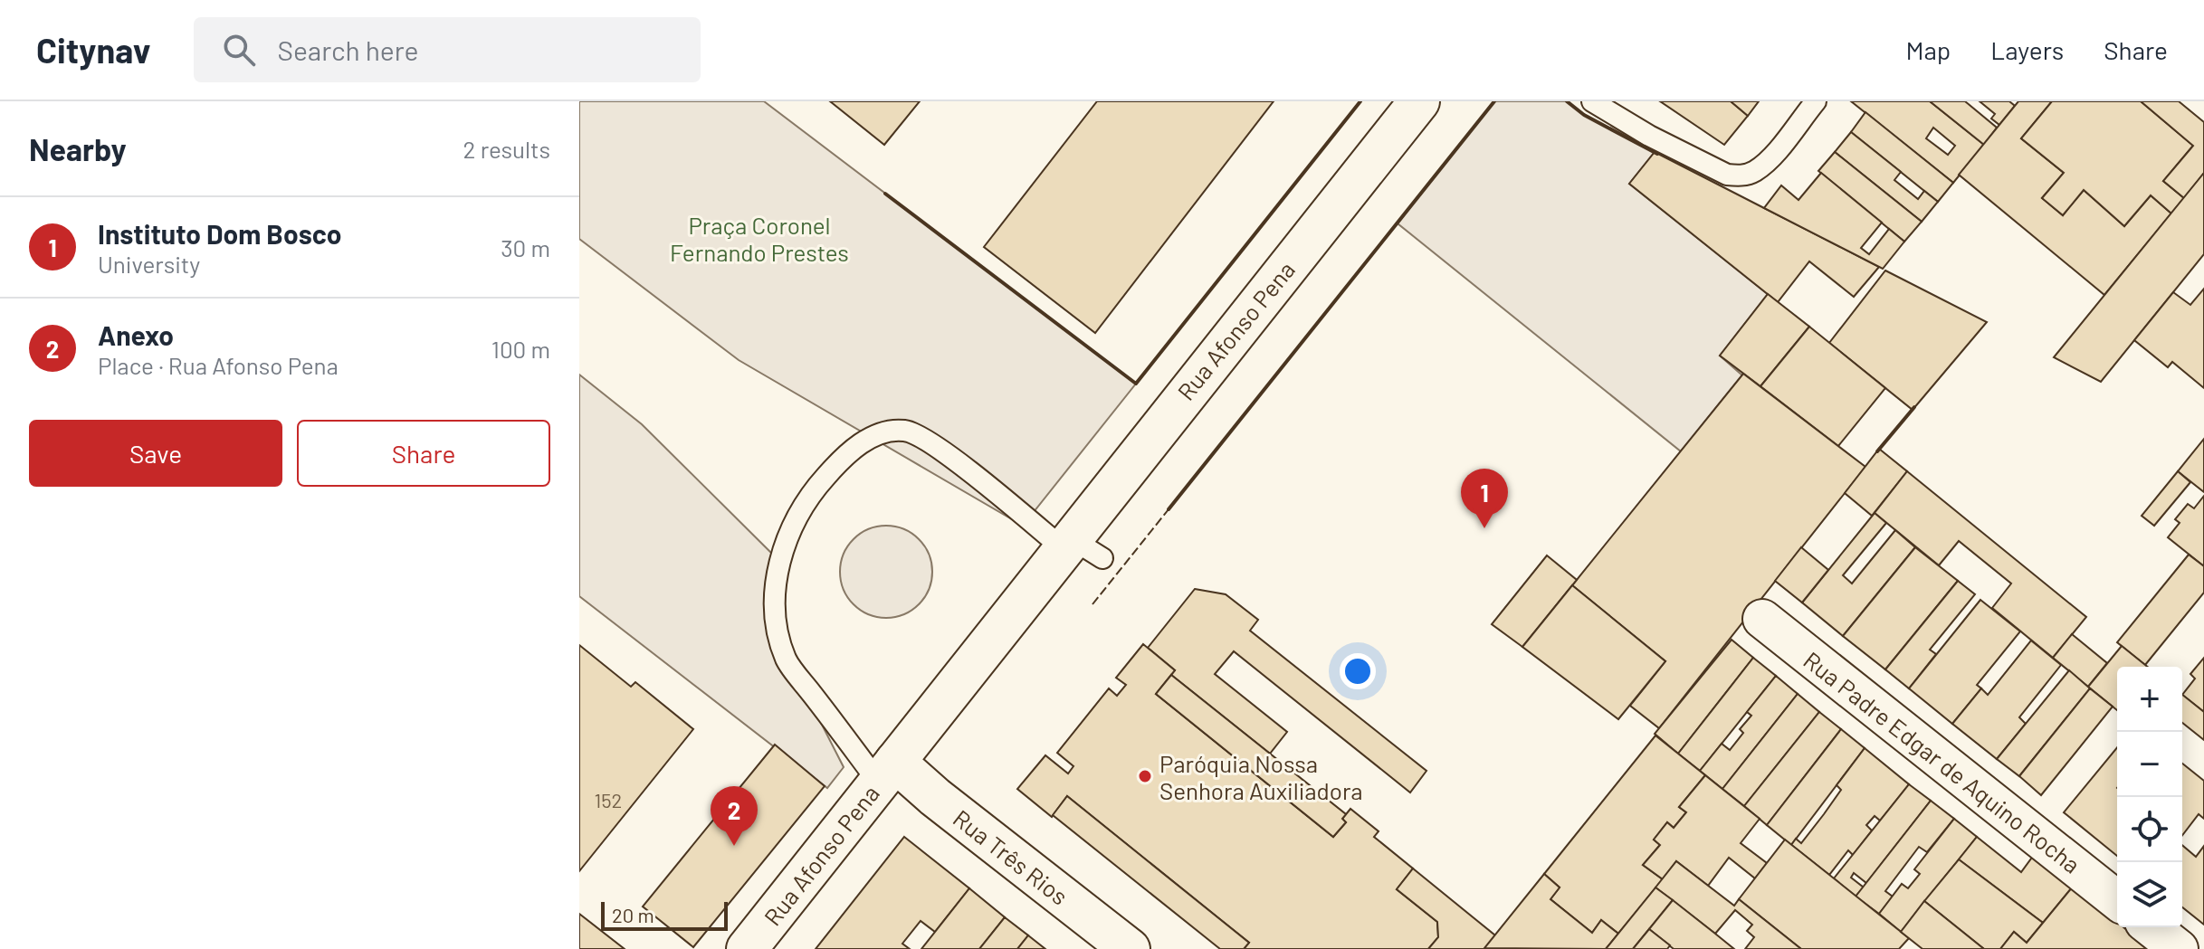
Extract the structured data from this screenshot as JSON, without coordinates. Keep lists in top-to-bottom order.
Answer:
{
  "streets": {
    "street": ["Rua Afonso Pena", "Rua Padre Edgar de Aquino Rocha", "Rua Três Rios"]
  },
  "crossings": [
    ["Rua Afonso Pena", "Rua Três Rios"]
  ],
  "parks": ["Praça Coronel Fernando Prestes"],
  "places": ["Paróquia Nossa Senhora Auxiliadora"],
  "house_numbers": ["152"],
  "scale_bar": "20 m",
  "page": {
    "header": "Citynav",
    "search": "Search here",
    "nav": ["Map", "Layers", "Share"],
    "heading": ["Nearby", "2 results"],
    "list": [
      {
        "mark": "1",
        "name": "Instituto Dom Bosco",
        "note": "University",
        "value": "30 m"
      },
      {
        "mark": "2",
        "name": "Anexo",
        "note": "Place · Rua Afonso Pena",
        "value": "100 m"
      }
    ],
    "buttons": ["Save", "Share"],
    "pins": ["1", "2"],
    "map_buttons": ["+", "−"],
    "scale": "20 m"
  }
}
